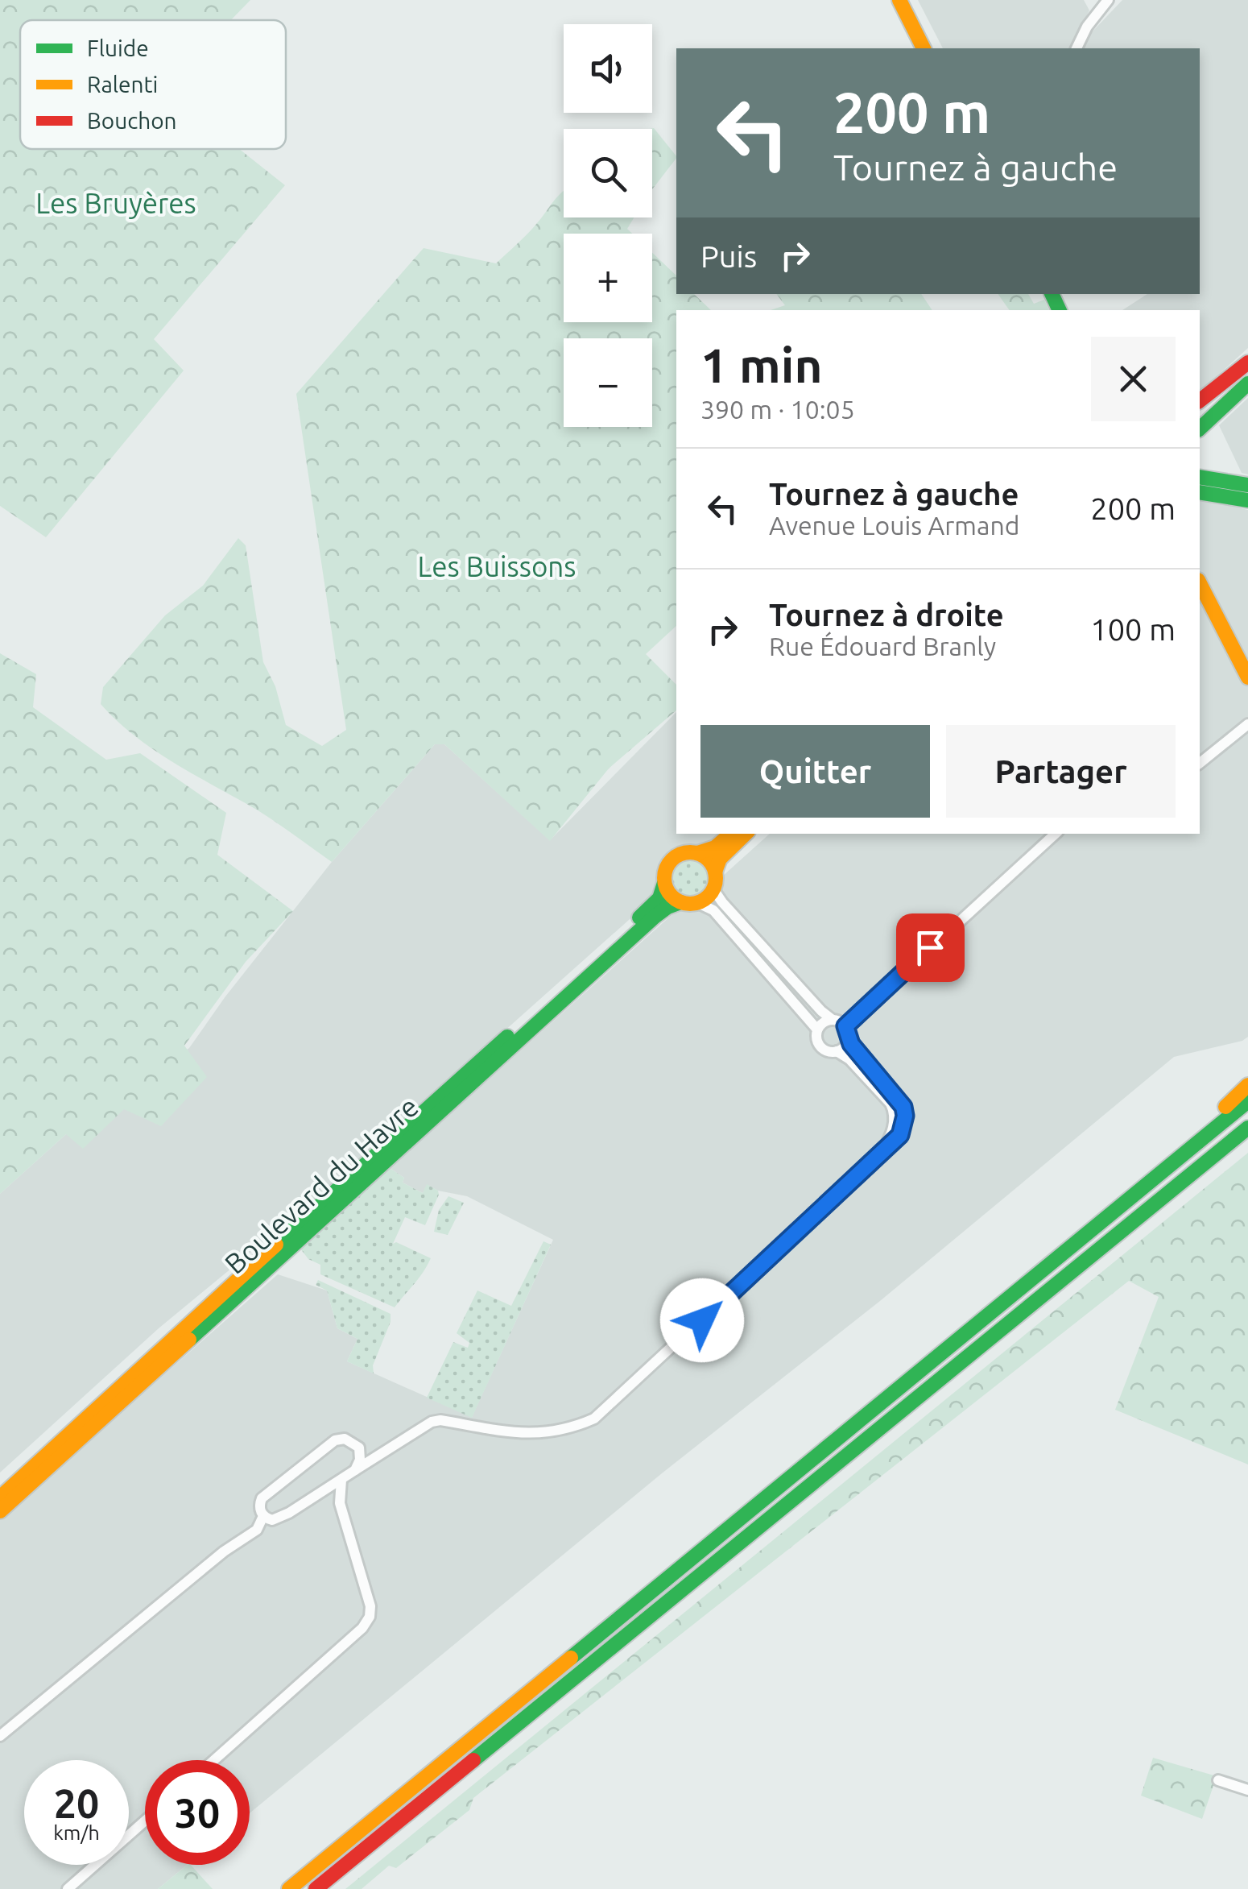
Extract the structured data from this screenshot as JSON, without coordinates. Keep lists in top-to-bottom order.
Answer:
{
  "streets": {
    "main road": ["Boulevard du Havre"]
  },
  "parks": ["Les Bruyères", "Les Buissons"],
  "legend": ["Fluide", "Ralenti", "Bouchon"],
  "page": {
    "map_buttons": ["+", "−"],
    "turn": ["200 m", "Tournez à gauche"],
    "then": "Puis",
    "heading": ["1 min", "390 m · 10:05"],
    "list": [
      {
        "name": "Tournez à gauche",
        "note": "Avenue Louis Armand",
        "value": "200 m"
      },
      {
        "name": "Tournez à droite",
        "note": "Rue Édouard Branly",
        "value": "100 m"
      }
    ],
    "buttons": ["Quitter", "Partager"],
    "speed": "20 km/h",
    "limit": "30"
  }
}
